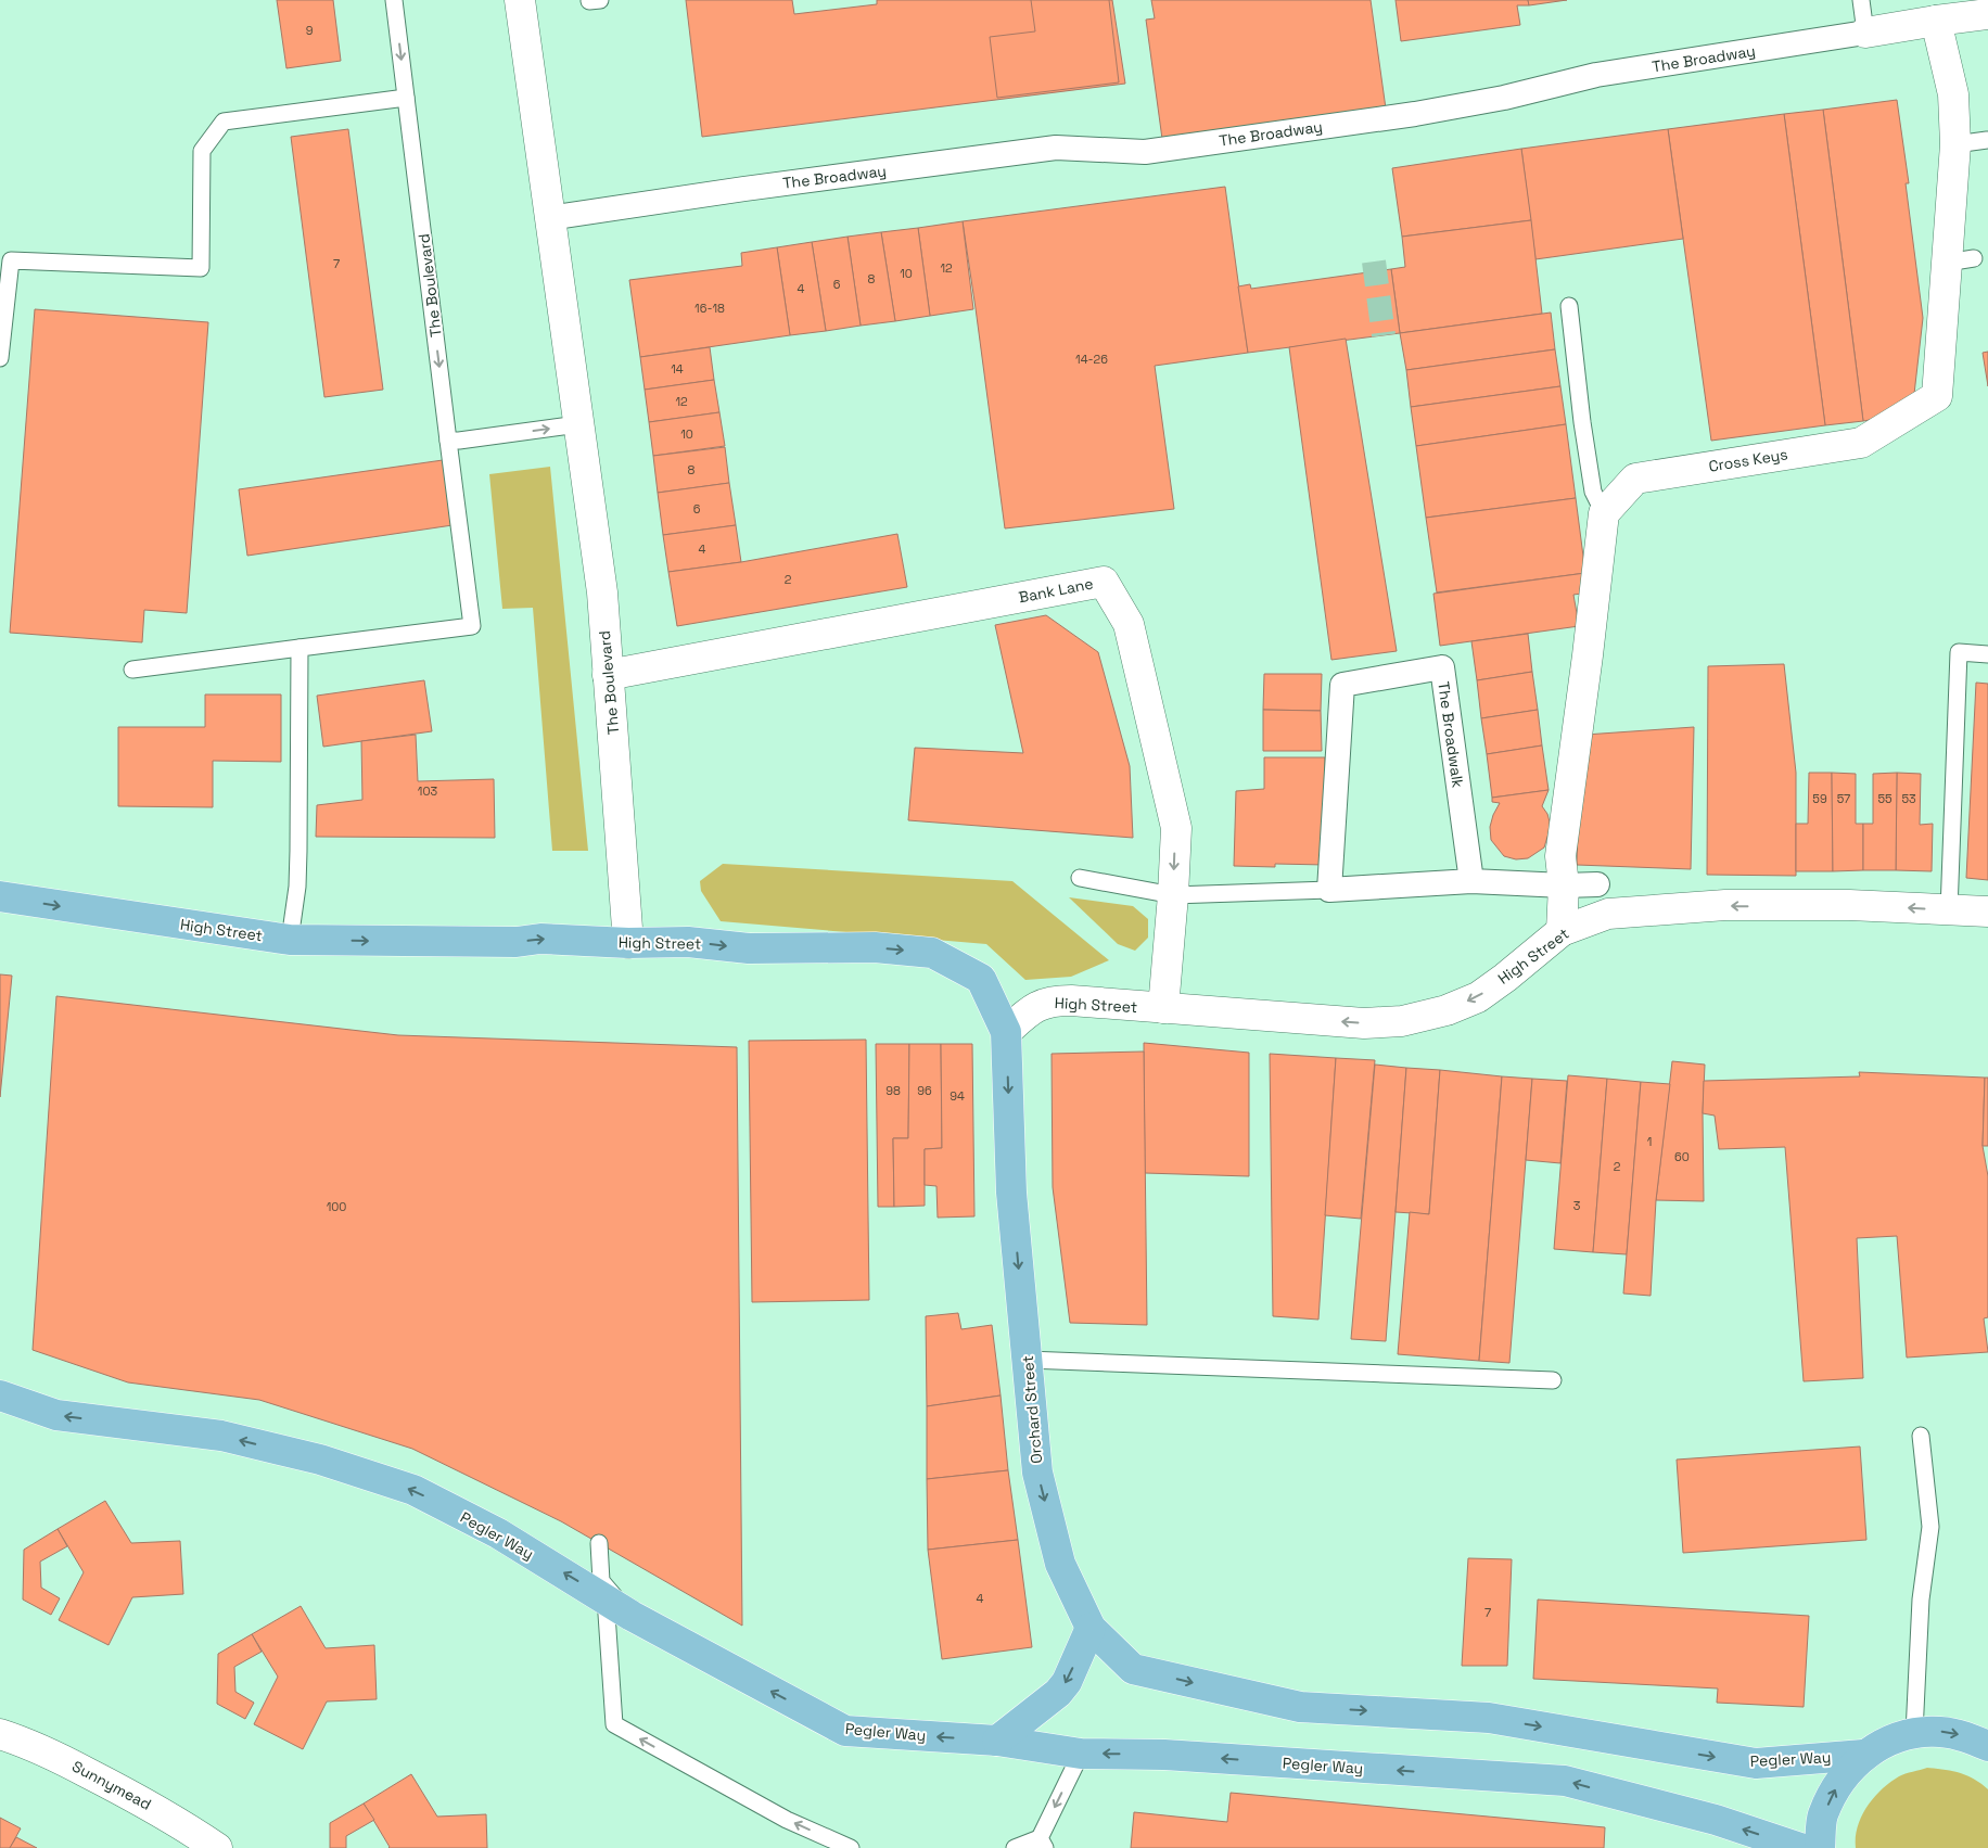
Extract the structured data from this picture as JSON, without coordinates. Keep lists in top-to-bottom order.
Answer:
{
  "streets": {
    "main road": ["High Street", "Orchard Street", "Pegler Way"],
    "street": [
      "The Broadway",
      "The Boulevard",
      "Cross Keys",
      "Bank Lane",
      "The Broadwalk",
      "Sunnymead"
    ]
  },
  "crossings": [
    ["The Broadway", "The Boulevard"],
    ["The Broadway", "Cross Keys"],
    ["The Boulevard", "Bank Lane"],
    ["The Boulevard", "High Street"],
    ["Bank Lane", "High Street"],
    ["High Street", "Orchard Street"],
    ["Orchard Street", "Pegler Way"]
  ],
  "one_way": ["Orchard Street"],
  "house_numbers": [
    "9",
    "7",
    "12",
    "10",
    "8",
    "6",
    "4",
    "16-18",
    "14-26",
    "14",
    "12",
    "10",
    "8",
    "6",
    "4",
    "2",
    "103",
    "59",
    "57",
    "55",
    "53",
    "98",
    "96",
    "94",
    "1",
    "60",
    "2",
    "3",
    "100",
    "4",
    "7"
  ]
}
